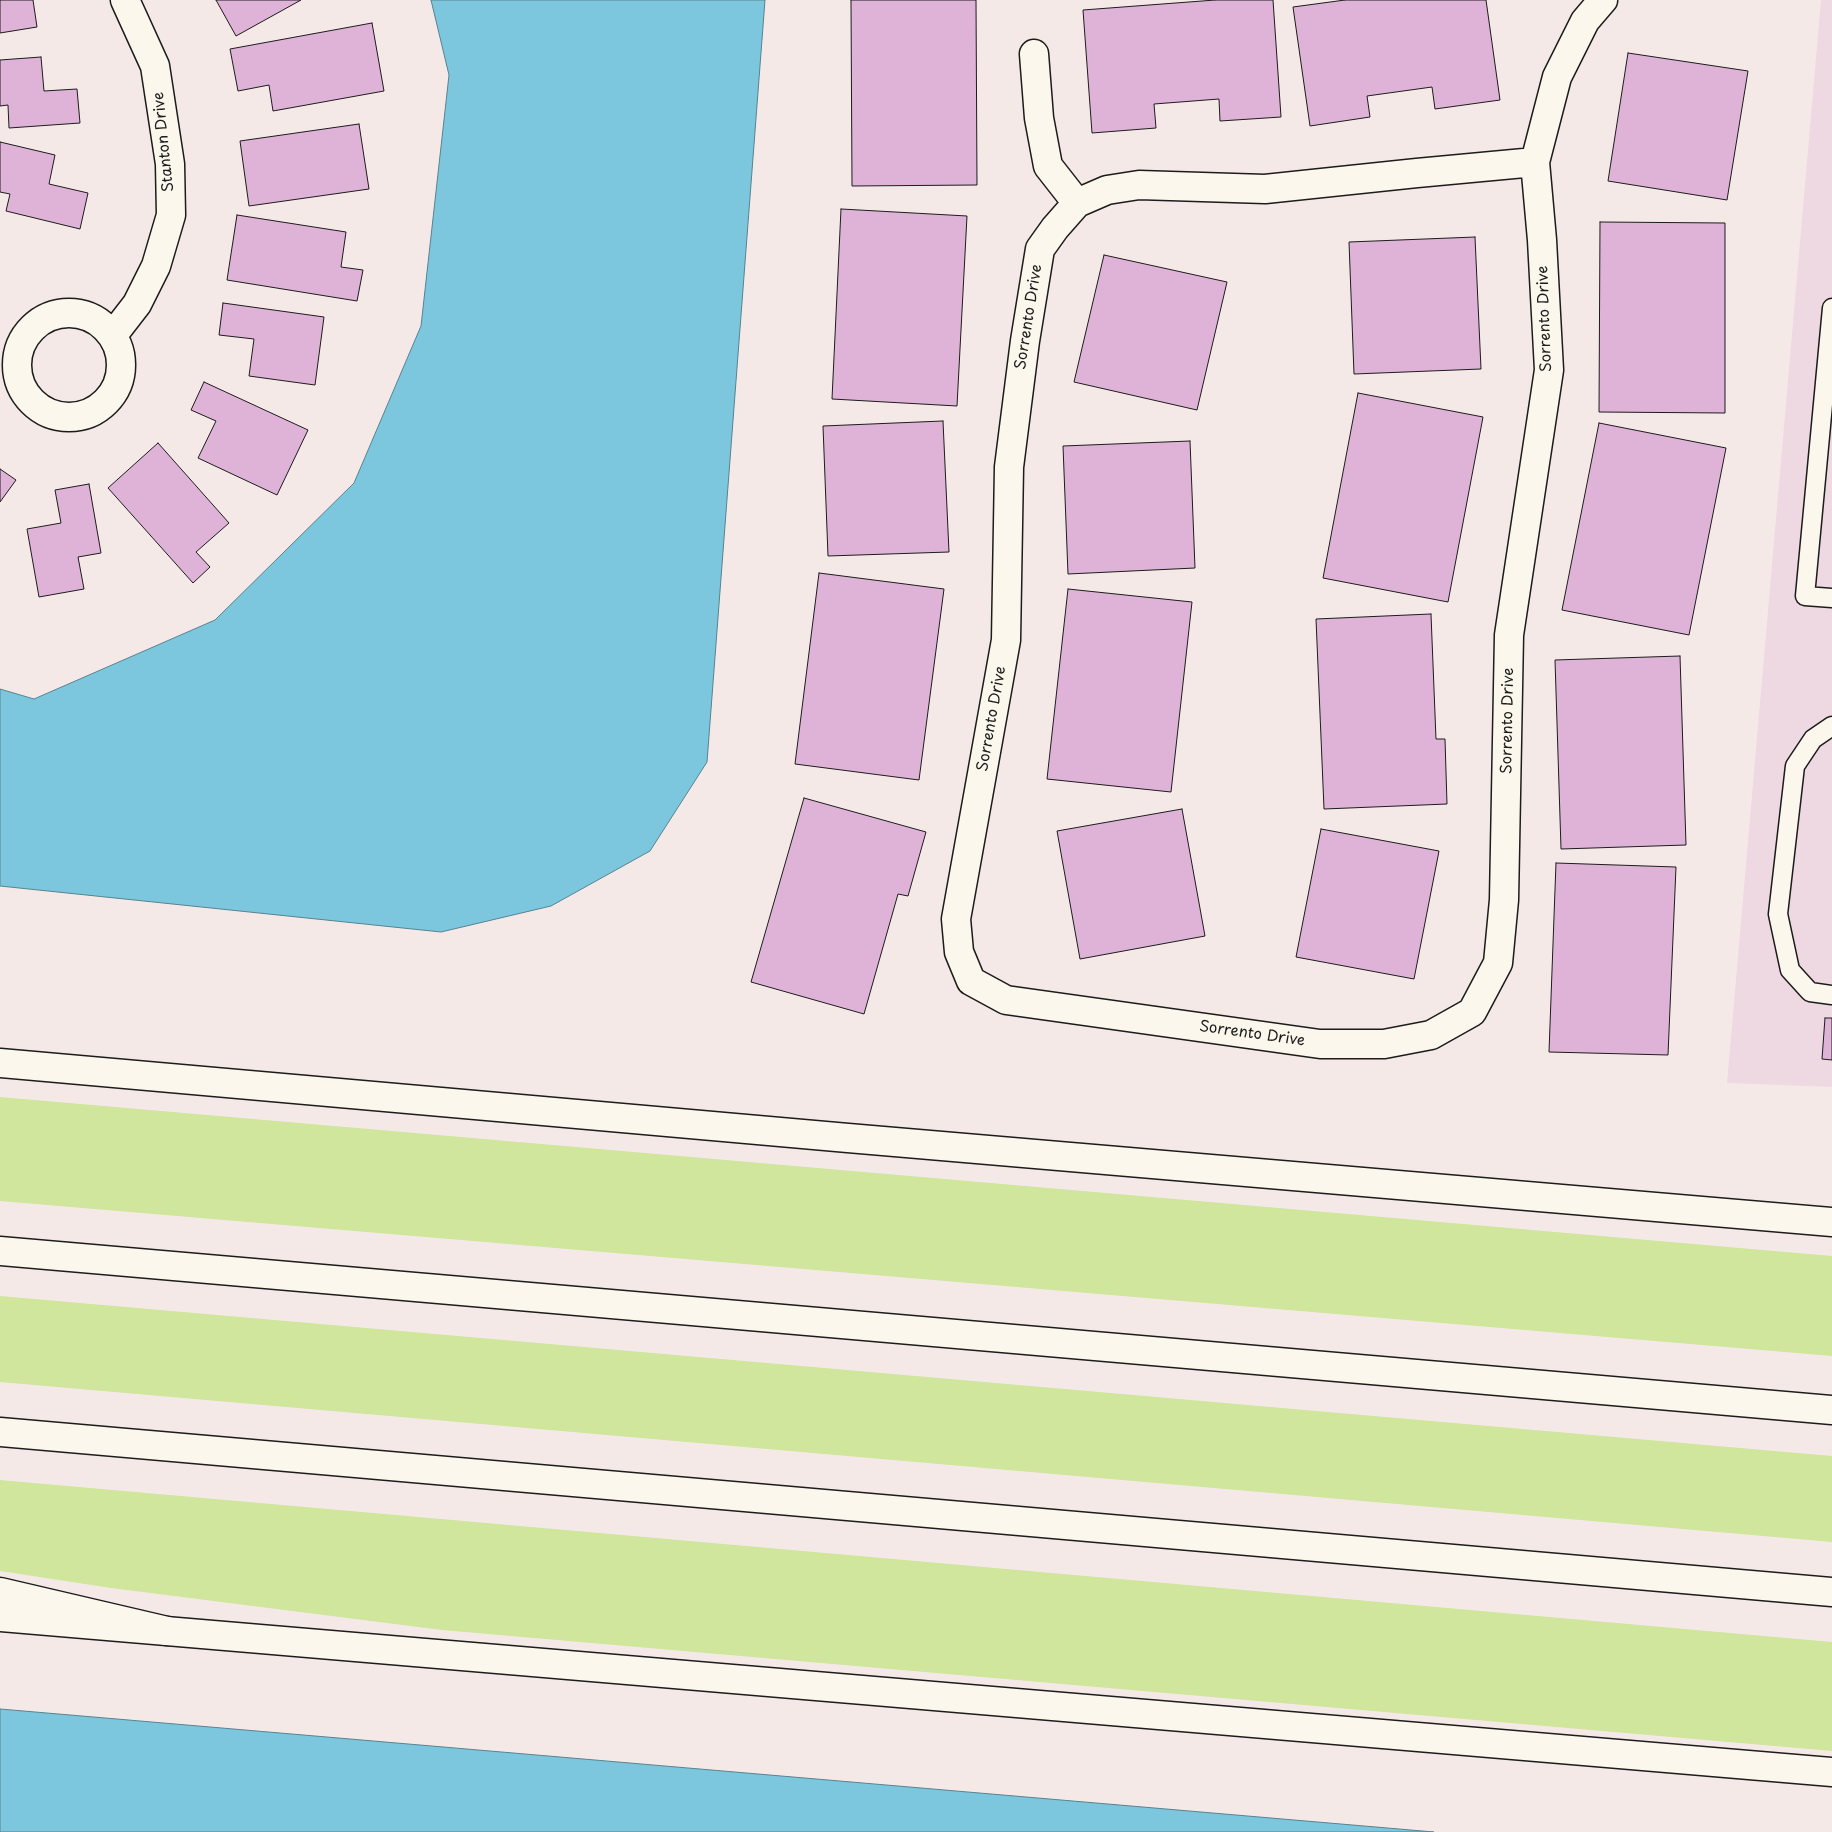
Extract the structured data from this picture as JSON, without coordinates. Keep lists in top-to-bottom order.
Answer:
{
  "streets": {
    "main road": ["Stanton Drive", "Sorrento Drive"]
  }
}
